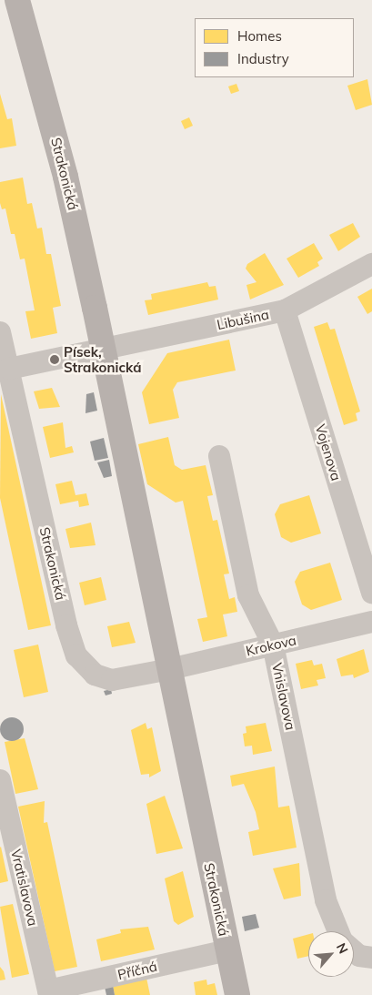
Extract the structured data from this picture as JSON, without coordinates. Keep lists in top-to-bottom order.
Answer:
{
  "streets": {
    "main road": ["Strakonická"],
    "street": [
      "Libušina",
      "Vojenova",
      "Krokova",
      "Vnislavova",
      "Vratislavova",
      "Příčná"
    ]
  },
  "crossings": [
    ["Strakonická", "Libušina"],
    ["Strakonická", "Krokova"],
    ["Strakonická", "Příčná"],
    ["Libušina", "Vojenova"],
    ["Krokova", "Vnislavova"],
    ["Vratislavova", "Příčná"]
  ],
  "places": ["Písek, Strakonická"],
  "legend": ["Homes", "Industry"],
  "north": "top right"
}
